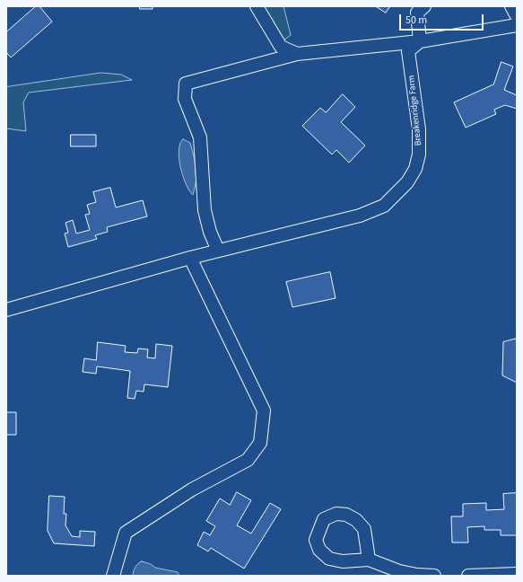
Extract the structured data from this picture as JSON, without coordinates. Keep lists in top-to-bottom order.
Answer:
{
  "streets": {
    "street": ["Breakenridge Farm"]
  },
  "scale_bar": "50 m"
}
